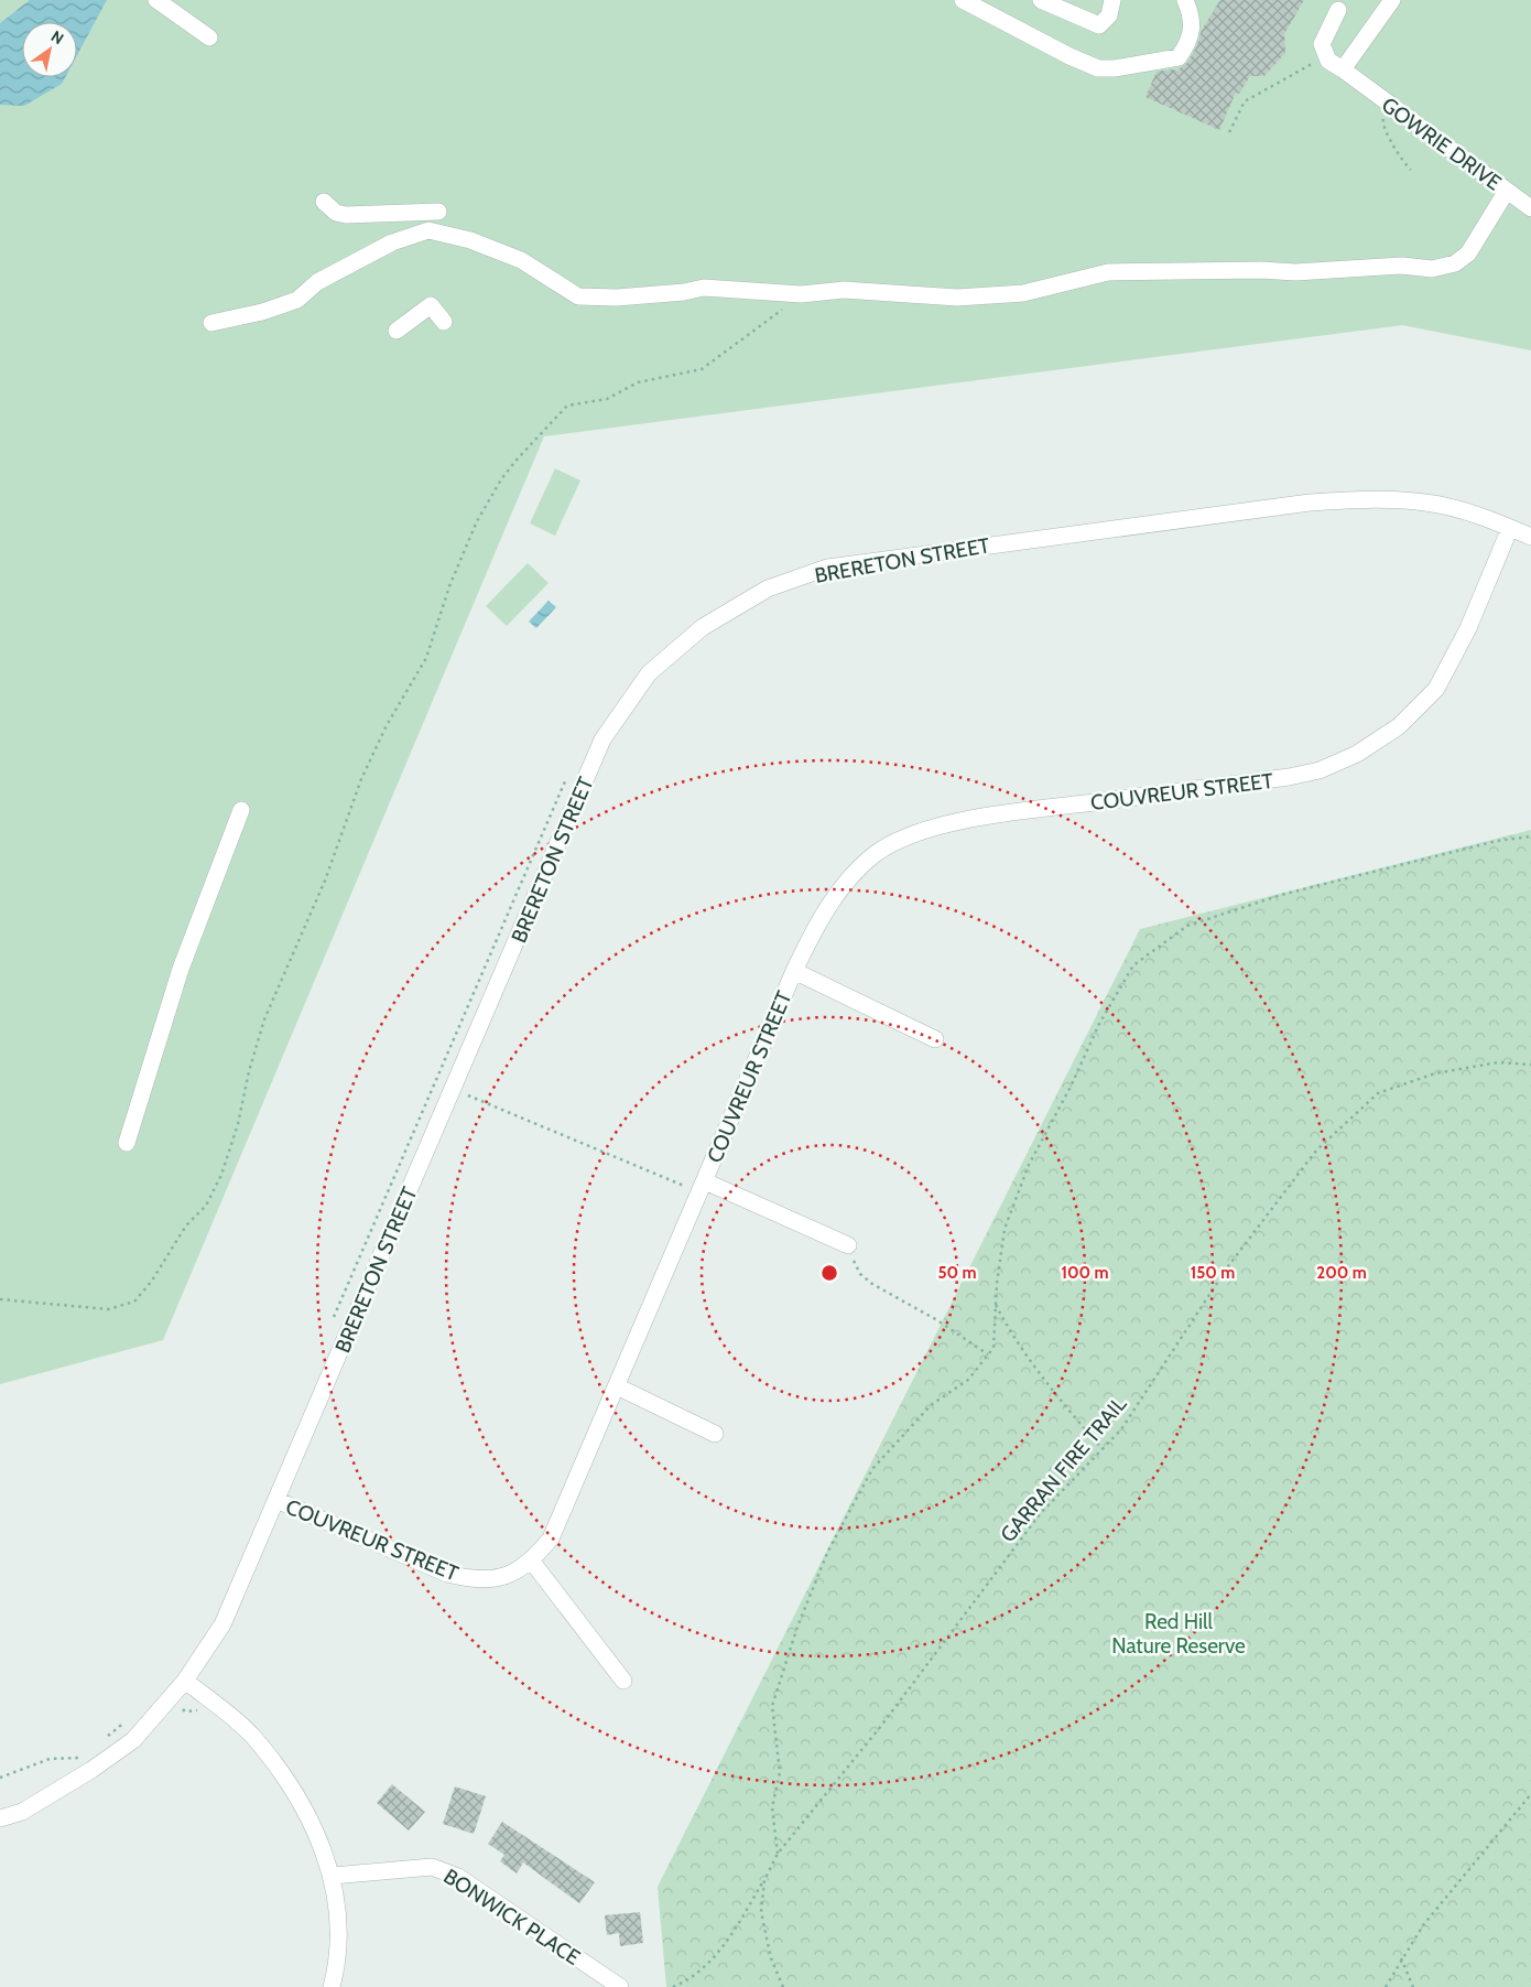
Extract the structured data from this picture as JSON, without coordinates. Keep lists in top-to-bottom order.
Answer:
{
  "streets": {
    "street": [
      "GOWRIE DRIVE",
      "BRERETON STREET",
      "COUVREUR STREET",
      "BONWICK PLACE"
    ],
    "path": ["GARRAN FIRE TRAIL"]
  },
  "crossings": [
    ["BRERETON STREET", "COUVREUR STREET"]
  ],
  "parks": ["Red Hill Nature Reserve"],
  "north": "top right",
  "rings": [
    "50 m",
    "100 m",
    "150 m",
    "200 m"
  ]
}
